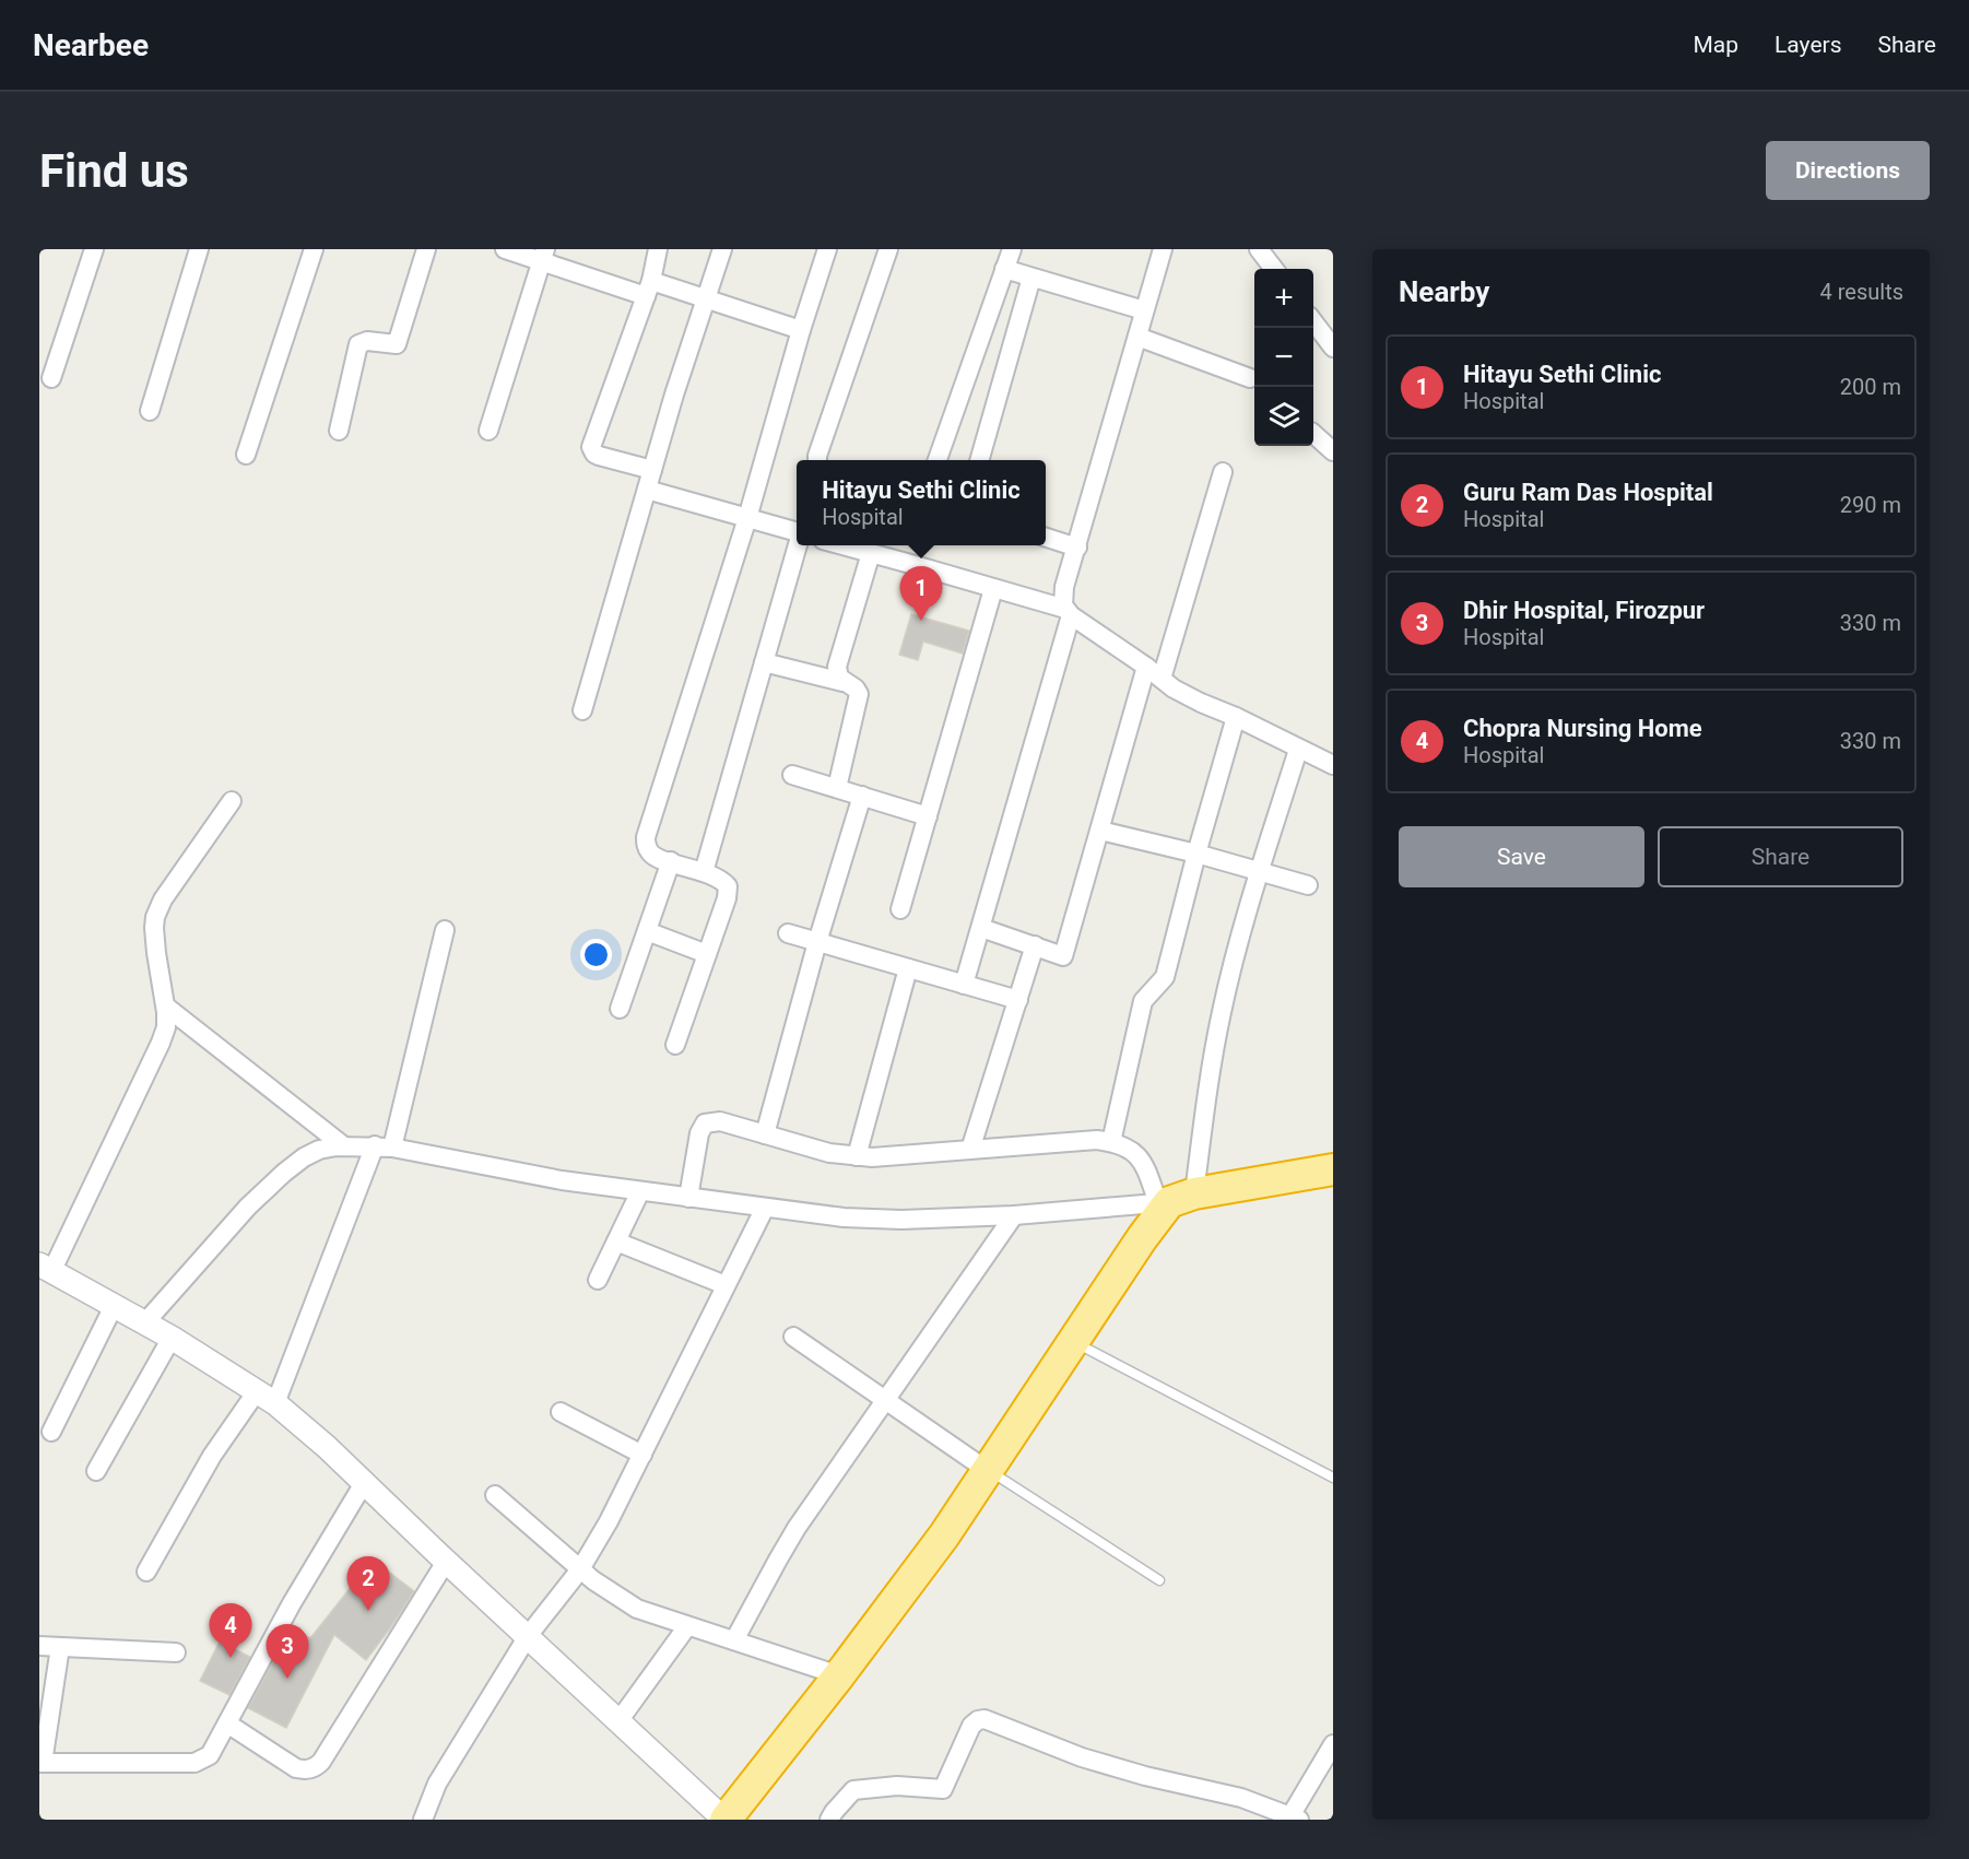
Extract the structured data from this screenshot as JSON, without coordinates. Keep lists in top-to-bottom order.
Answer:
{
  "page": {
    "header": "Nearbee",
    "nav": ["Map", "Layers", "Share"],
    "buttons": [
      "Directions",
      ["Save", "Share"]
    ],
    "title": "Find us",
    "heading": ["Nearby", "4 results"],
    "map_buttons": ["+", "−"],
    "list": [
      {
        "mark": "1",
        "name": "Hitayu Sethi Clinic",
        "note": "Hospital",
        "value": "200 m"
      },
      {
        "mark": "2",
        "name": "Guru Ram Das Hospital",
        "note": "Hospital",
        "value": "290 m"
      },
      {
        "mark": "3",
        "name": "Dhir Hospital, Firozpur",
        "note": "Hospital",
        "value": "330 m"
      },
      {
        "mark": "4",
        "name": "Chopra Nursing Home",
        "note": "Hospital",
        "value": "330 m"
      }
    ],
    "popup": ["Hitayu Sethi Clinic", "Hospital"],
    "pins": [
      "1",
      "2",
      "4",
      "3"
    ]
  }
}
